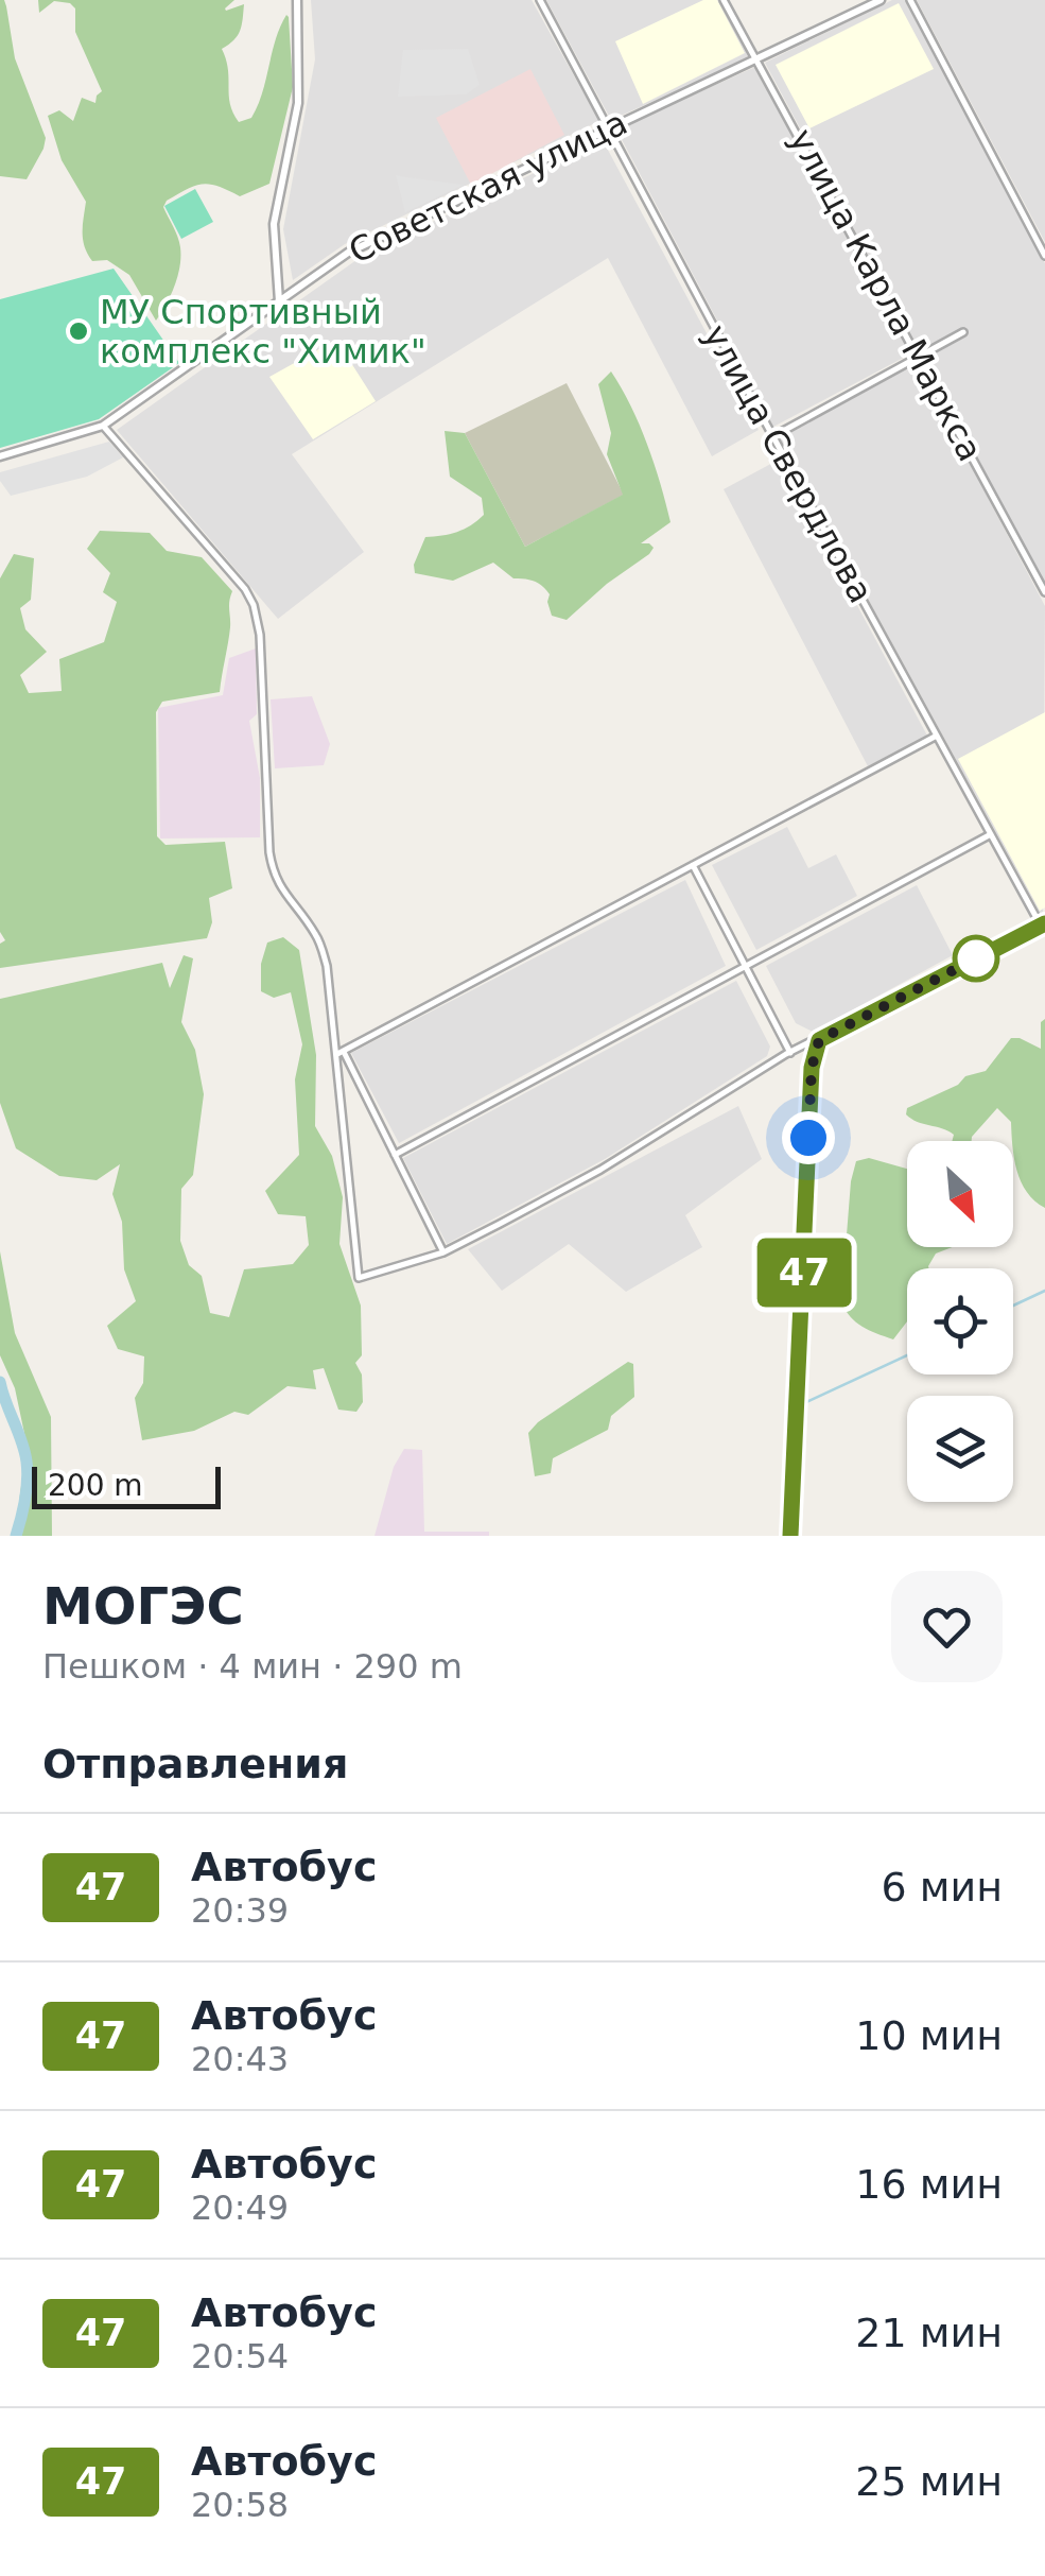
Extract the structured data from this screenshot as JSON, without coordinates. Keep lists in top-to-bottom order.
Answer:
{
  "streets": {
    "street": ["Советская улица", "улица Карла Маркса", "улица Свердлова"]
  },
  "crossings": [
    ["Советская улица", "улица Карла Маркса"],
    ["Советская улица", "улица Свердлова"]
  ],
  "places": ["МУ Спортивный комплекс \"Химик\""],
  "lines": ["bus line 47"],
  "scale_bar": "200 m",
  "north": "bottom right",
  "page": {
    "on_map": "47",
    "scale": "200 m",
    "heading": [
      ["МОГЭС", "Пешком · 4 мин · 290 m"],
      "Отправления"
    ],
    "list": [
      {
        "mark": "47",
        "name": "Автобус",
        "note": "20:39",
        "value": "6 мин"
      },
      {
        "mark": "47",
        "name": "Автобус",
        "note": "20:43",
        "value": "10 мин"
      },
      {
        "mark": "47",
        "name": "Автобус",
        "note": "20:49",
        "value": "16 мин"
      },
      {
        "mark": "47",
        "name": "Автобус",
        "note": "20:54",
        "value": "21 мин"
      },
      {
        "mark": "47",
        "name": "Автобус",
        "note": "20:58",
        "value": "25 мин"
      }
    ]
  }
}
